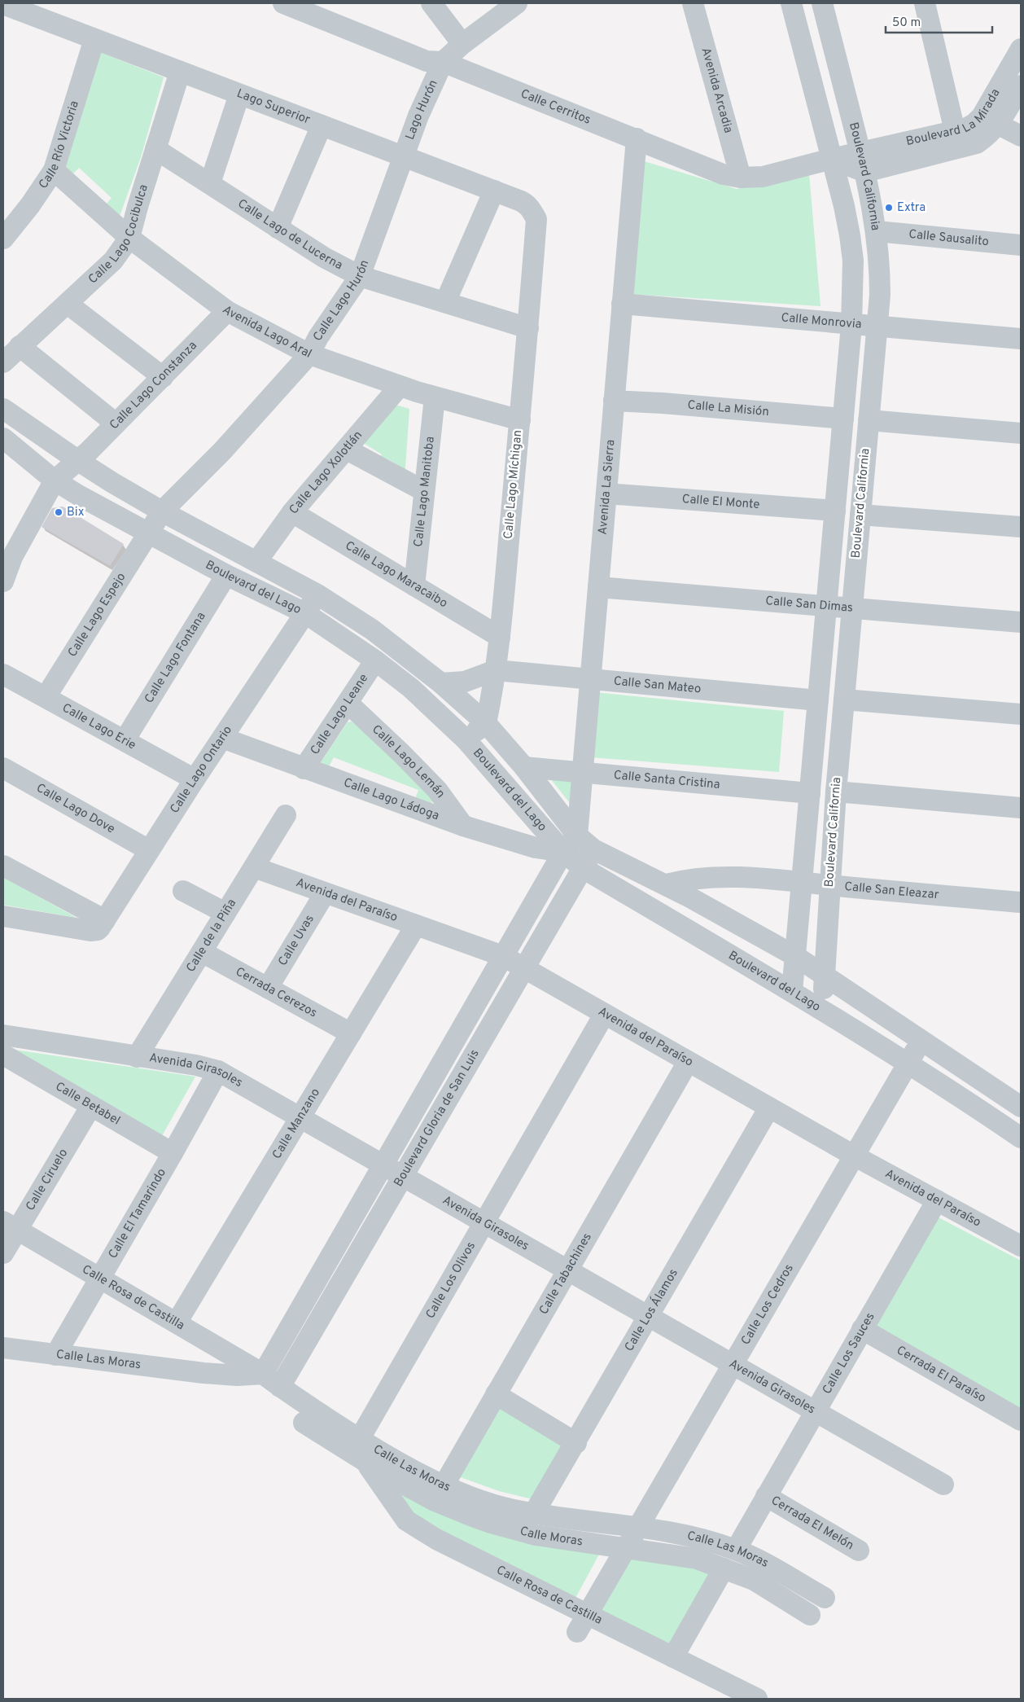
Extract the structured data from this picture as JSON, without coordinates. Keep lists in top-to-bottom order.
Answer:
{
  "streets": {
    "street": [
      "Avenida Arcadia",
      "Calle Cerritos",
      "Lago Superior",
      "Lago Hurón",
      "Boulevard La Mirada",
      "Calle Río Victoria",
      "Boulevard California",
      "Calle Lago Cocibulca",
      "Calle Lago de Lucerna",
      "Calle Sausalito",
      "Calle Lago Hurón",
      "Calle Monrovia",
      "Avenida Lago Aral",
      "Calle Lago Constanza",
      "Calle La Misión",
      "Calle Lago Xolotlán",
      "Calle Lago Míchigan",
      "Avenida La Sierra",
      "Calle Lago Manitoba",
      "Calle El Monte",
      "Calle Lago Maracaibo",
      "Boulevard del Lago",
      "Calle San Dimas",
      "Calle Lago Espejo",
      "Calle Lago Fontana",
      "Calle San Mateo",
      "Calle Lago Leane",
      "Calle Lago Erie",
      "Calle Lago Lemán",
      "Calle Lago Ontario",
      "Calle Santa Cristina",
      "Calle Lago Ládoga",
      "Calle Lago Dove",
      "Calle San Eleazar",
      "Avenida del Paraíso",
      "Calle de la Piña",
      "Calle Uvas",
      "Cerrada Cerezos",
      "Avenida Girasoles",
      "Calle Betabel",
      "Boulevard Gloria de San Luis",
      "Calle Manzano",
      "Calle Ciruelo",
      "Calle El Tamarindo",
      "Calle Tabachines",
      "Calle Los Olivos",
      "Calle Rosa de Castilla",
      "Calle Los Cedros",
      "Calle Los Álamos",
      "Calle Los Sauces",
      "Calle Las Moras",
      "Cerrada El Paraíso",
      "Cerrada El Melón",
      "Calle Moras"
    ]
  },
  "crossings": [
    ["Avenida Arcadia", "Calle Cerritos"],
    ["Calle Cerritos", "Lago Hurón"],
    ["Calle Cerritos", "Boulevard California"],
    ["Calle Cerritos", "Avenida La Sierra"],
    ["Lago Superior", "Lago Hurón"],
    ["Lago Superior", "Calle Río Victoria"],
    ["Lago Superior", "Calle Lago Cocibulca"],
    ["Lago Superior", "Calle Lago Hurón"],
    ["Lago Superior", "Calle Lago Míchigan"],
    ["Lago Hurón", "Calle Lago Hurón"],
    ["Boulevard La Mirada", "Boulevard California"],
    ["Calle Río Victoria", "Avenida Lago Aral"],
    ["Boulevard California", "Calle Sausalito"],
    ["Boulevard California", "Calle Monrovia"],
    ["Boulevard California", "Calle La Misión"],
    ["Boulevard California", "Calle El Monte"],
    ["Boulevard California", "Boulevard del Lago"],
    ["Boulevard California", "Calle San Dimas"],
    ["Boulevard California", "Calle San Mateo"],
    ["Boulevard California", "Calle Santa Cristina"],
    ["Boulevard California", "Calle San Eleazar"],
    ["Calle Lago Cocibulca", "Calle Lago de Lucerna"],
    ["Calle Lago Cocibulca", "Avenida Lago Aral"],
    ["Calle Lago de Lucerna", "Calle Lago Hurón"],
    ["Calle Lago de Lucerna", "Calle Lago Míchigan"],
    ["Calle Lago Hurón", "Avenida Lago Aral"],
    ["Calle Lago Hurón", "Boulevard del Lago"],
    ["Calle Lago Hurón", "Calle Lago Espejo"],
    ["Calle Monrovia", "Avenida La Sierra"],
    ["Avenida Lago Aral", "Calle Lago Constanza"],
    ["Avenida Lago Aral", "Calle Lago Xolotlán"],
    ["Avenida Lago Aral", "Calle Lago Míchigan"],
    ["Avenida Lago Aral", "Calle Lago Manitoba"],
    ["Calle Lago Constanza", "Boulevard del Lago"],
    ["Calle La Misión", "Avenida La Sierra"],
    ["Calle Lago Xolotlán", "Calle Lago Maracaibo"],
    ["Calle Lago Xolotlán", "Boulevard del Lago"],
    ["Calle Lago Míchigan", "Calle Lago Maracaibo"],
    ["Calle Lago Míchigan", "Boulevard del Lago"],
    ["Calle Lago Míchigan", "Calle San Mateo"],
    ["Avenida La Sierra", "Calle El Monte"],
    ["Avenida La Sierra", "Boulevard del Lago"],
    ["Avenida La Sierra", "Calle San Dimas"],
    ["Avenida La Sierra", "Calle San Mateo"],
    ["Avenida La Sierra", "Calle Santa Cristina"],
    ["Avenida La Sierra", "Boulevard Gloria de San Luis"],
    ["Calle Lago Manitoba", "Calle Lago Maracaibo"],
    ["Boulevard del Lago", "Calle Lago Espejo"],
    ["Boulevard del Lago", "Calle Lago Fontana"],
    ["Boulevard del Lago", "Calle Lago Leane"],
    ["Boulevard del Lago", "Calle Lago Ontario"],
    ["Boulevard del Lago", "Calle Santa Cristina"],
    ["Boulevard del Lago", "Calle Lago Ládoga"],
    ["Boulevard del Lago", "Calle San Eleazar"],
    ["Boulevard del Lago", "Boulevard Gloria de San Luis"],
    ["Boulevard del Lago", "Calle Los Cedros"],
    ["Calle Lago Espejo", "Calle Lago Erie"],
    ["Calle Lago Fontana", "Calle Lago Erie"],
    ["Calle Lago Leane", "Calle Lago Lemán"],
    ["Calle Lago Leane", "Calle Lago Ládoga"],
    ["Calle Lago Erie", "Calle Lago Ontario"],
    ["Calle Lago Lemán", "Calle Lago Ládoga"],
    ["Calle Lago Ontario", "Calle Lago Ládoga"],
    ["Calle Lago Ontario", "Calle Lago Dove"],
    ["Calle Lago Ládoga", "Boulevard Gloria de San Luis"],
    ["Avenida del Paraíso", "Calle de la Piña"],
    ["Avenida del Paraíso", "Calle Uvas"],
    ["Avenida del Paraíso", "Boulevard Gloria de San Luis"],
    ["Avenida del Paraíso", "Calle Manzano"],
    ["Avenida del Paraíso", "Calle Tabachines"],
    ["Avenida del Paraíso", "Calle Los Olivos"],
    ["Avenida del Paraíso", "Calle Los Cedros"],
    ["Avenida del Paraíso", "Calle Los Álamos"],
    ["Avenida del Paraíso", "Calle Los Sauces"],
    ["Calle de la Piña", "Cerrada Cerezos"],
    ["Calle de la Piña", "Avenida Girasoles"],
    ["Calle Uvas", "Cerrada Cerezos"],
    ["Cerrada Cerezos", "Calle Manzano"],
    ["Avenida Girasoles", "Boulevard Gloria de San Luis"],
    ["Avenida Girasoles", "Calle Manzano"],
    ["Avenida Girasoles", "Calle El Tamarindo"],
    ["Avenida Girasoles", "Calle Tabachines"],
    ["Avenida Girasoles", "Calle Los Olivos"],
    ["Avenida Girasoles", "Calle Los Cedros"],
    ["Avenida Girasoles", "Calle Los Álamos"],
    ["Avenida Girasoles", "Calle Los Sauces"],
    ["Calle Betabel", "Calle Ciruelo"],
    ["Calle Betabel", "Calle El Tamarindo"],
    ["Boulevard Gloria de San Luis", "Calle Rosa de Castilla"],
    ["Boulevard Gloria de San Luis", "Calle Las Moras"],
    ["Calle Manzano", "Calle Rosa de Castilla"],
    ["Calle Ciruelo", "Calle Rosa de Castilla"],
    ["Calle El Tamarindo", "Calle Rosa de Castilla"],
    ["Calle El Tamarindo", "Calle Las Moras"],
    ["Calle Tabachines", "Calle Las Moras"],
    ["Calle Tabachines", "Calle Moras"],
    ["Calle Los Olivos", "Calle Las Moras"],
    ["Calle Rosa de Castilla", "Calle Los Cedros"],
    ["Calle Rosa de Castilla", "Calle Las Moras"],
    ["Calle Rosa de Castilla", "Calle Moras"],
    ["Calle Los Cedros", "Calle Las Moras"],
    ["Calle Los Cedros", "Calle Moras"],
    ["Calle Los Álamos", "Calle Las Moras"],
    ["Calle Los Sauces", "Calle Las Moras"],
    ["Calle Los Sauces", "Cerrada El Paraíso"],
    ["Calle Los Sauces", "Cerrada El Melón"],
    ["Calle Las Moras", "Calle Moras"]
  ],
  "places": ["Extra", "Bix"],
  "scale_bar": "50 m"
}
